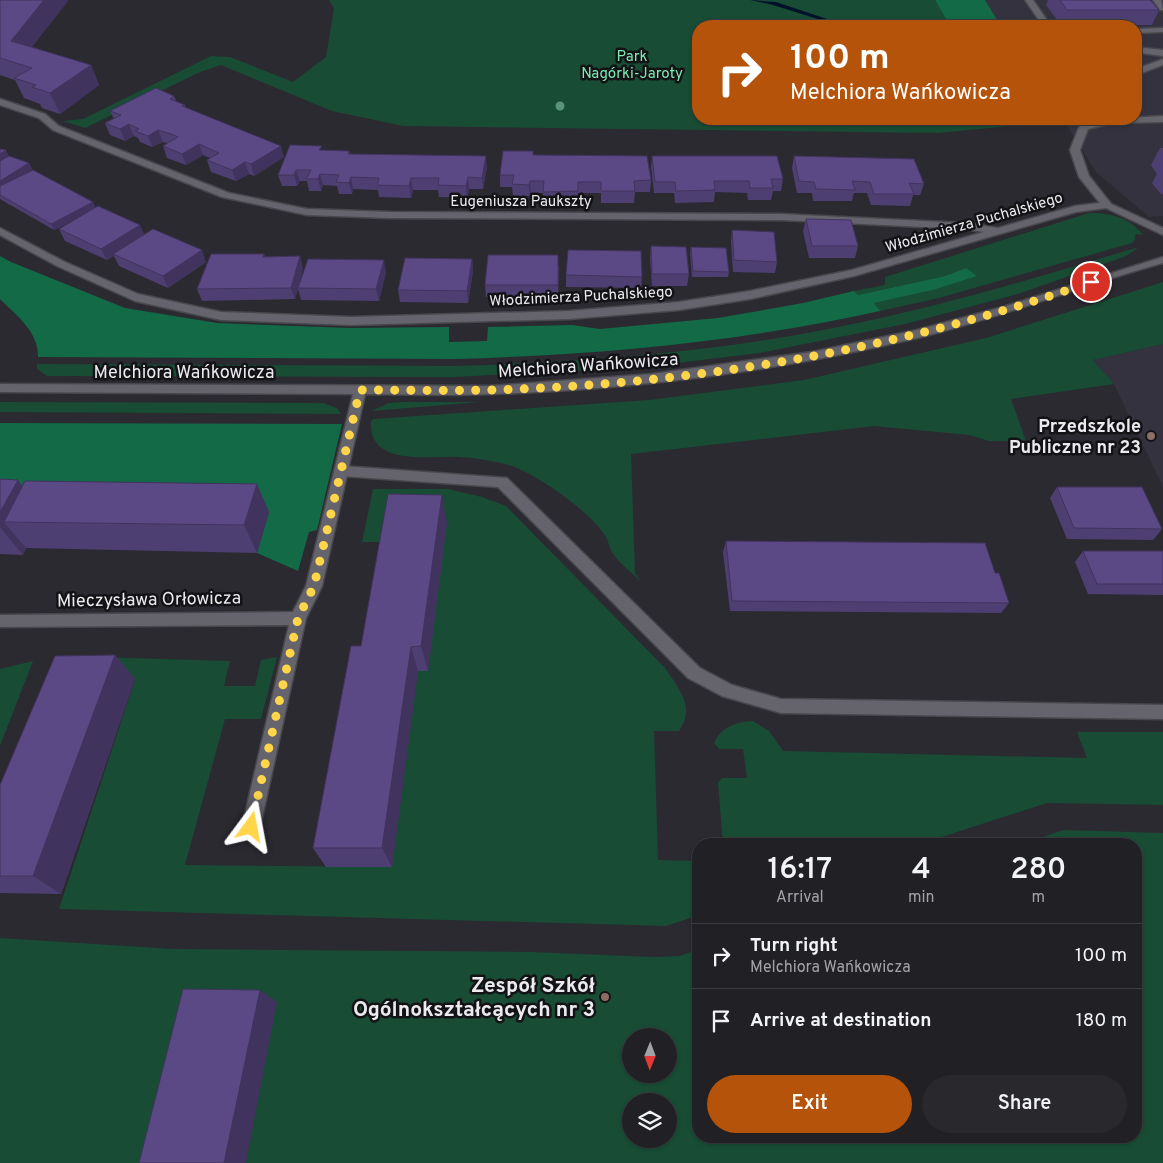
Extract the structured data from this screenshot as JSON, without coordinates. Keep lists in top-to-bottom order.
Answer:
{
  "streets": {
    "street": [
      "Eugeniusza Paukszty",
      "Włodzimierza Puchalskiego",
      "Melchiora Wańkowicza",
      "Mieczysława Orłowicza"
    ]
  },
  "crossings": [
    ["Eugeniusza Paukszty", "Włodzimierza Puchalskiego"]
  ],
  "parks": ["Park Nagórki-Jaroty"],
  "places": ["Przedszkole Publiczne nr 23", "Zespół Szkół Ogólnokształcących nr 3"],
  "north": "bottom",
  "page": {
    "turn": ["100 m", "Melchiora Wańkowicza"],
    "eta": [
      "16:17",
      "Arrival",
      "4",
      "min",
      "280",
      "m"
    ],
    "list": [
      {
        "name": "Turn right",
        "note": "Melchiora Wańkowicza",
        "value": "100 m"
      },
      {
        "name": "Arrive at destination",
        "value": "180 m"
      }
    ],
    "buttons": ["Exit", "Share"]
  }
}
